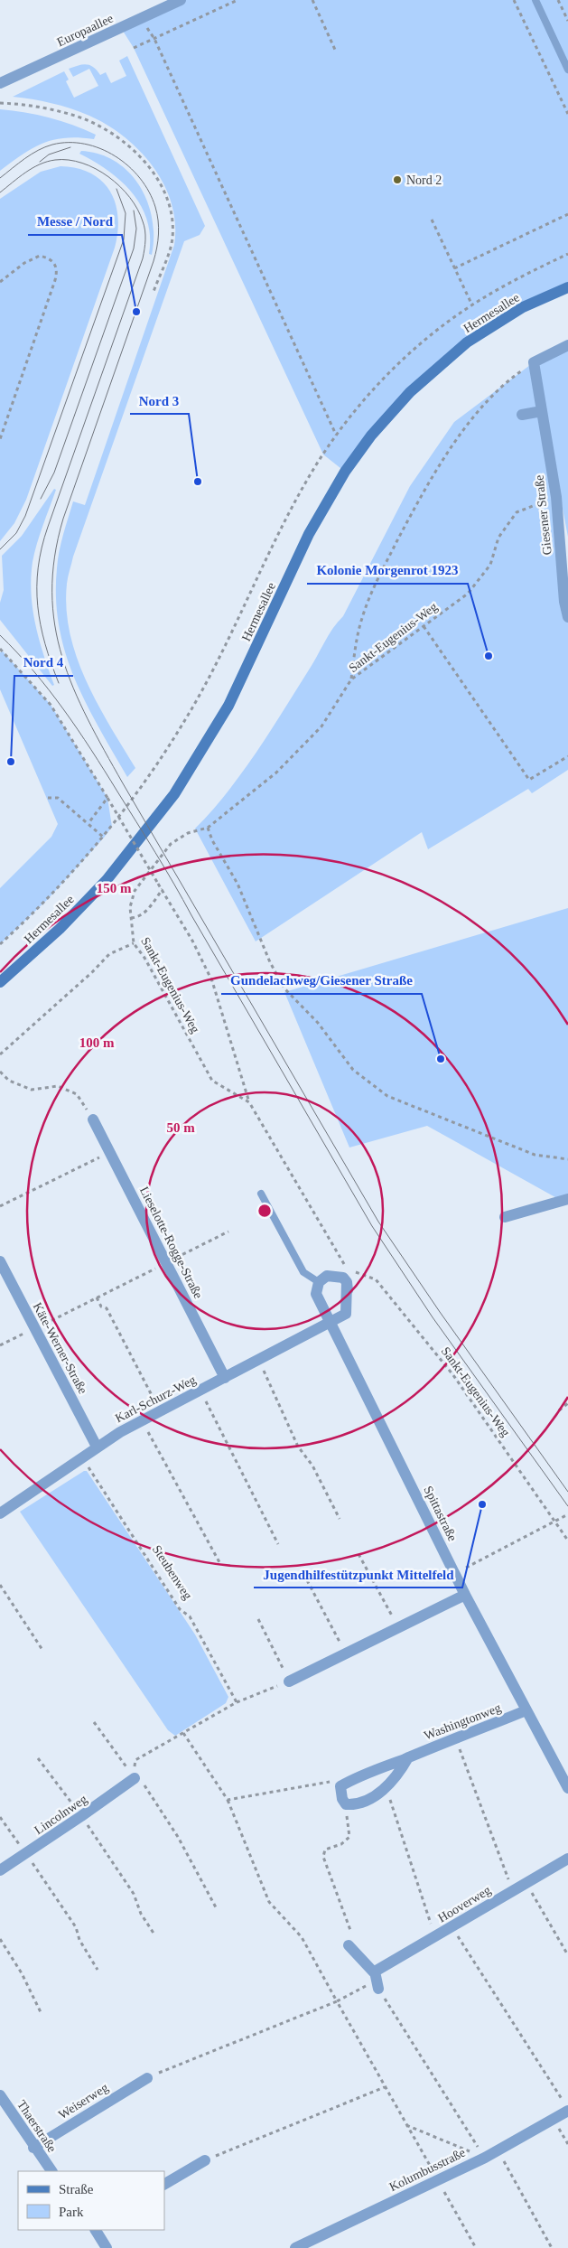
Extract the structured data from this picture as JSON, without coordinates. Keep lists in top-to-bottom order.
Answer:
{
  "streets": {
    "main road": ["Hermesallee"],
    "street": [
      "Europaallee",
      "Giesener Straße",
      "Lieselotte-Rogge-Straße",
      "Käte-Werner-Straße",
      "Karl-Schurz-Weg",
      "Spittastraße",
      "Washingtonweg",
      "Lincolnweg",
      "Hooverweg",
      "Weiserweg",
      "Thaerstraße",
      "Kolumbusstraße"
    ],
    "path": ["Sankt-Eugenius-Weg", "Steubenweg"]
  },
  "crossings": [
    ["Giesener Straße", "Sankt-Eugenius-Weg"],
    ["Lieselotte-Rogge-Straße", "Karl-Schurz-Weg"],
    ["Käte-Werner-Straße", "Karl-Schurz-Weg"],
    ["Karl-Schurz-Weg", "Spittastraße"],
    ["Karl-Schurz-Weg", "Steubenweg"],
    ["Spittastraße", "Washingtonweg"],
    ["Weiserweg", "Thaerstraße"]
  ],
  "places": [
    "Nord 2",
    "Messe / Nord",
    "Nord 3",
    "Kolonie Morgenrot 1923",
    "Nord 4",
    "Gundelachweg/Giesener Straße",
    "Jugendhilfestützpunkt Mittelfeld"
  ],
  "legend": ["Straße", "Park"],
  "rings": ["150 m", "100 m", "50 m"]
}
